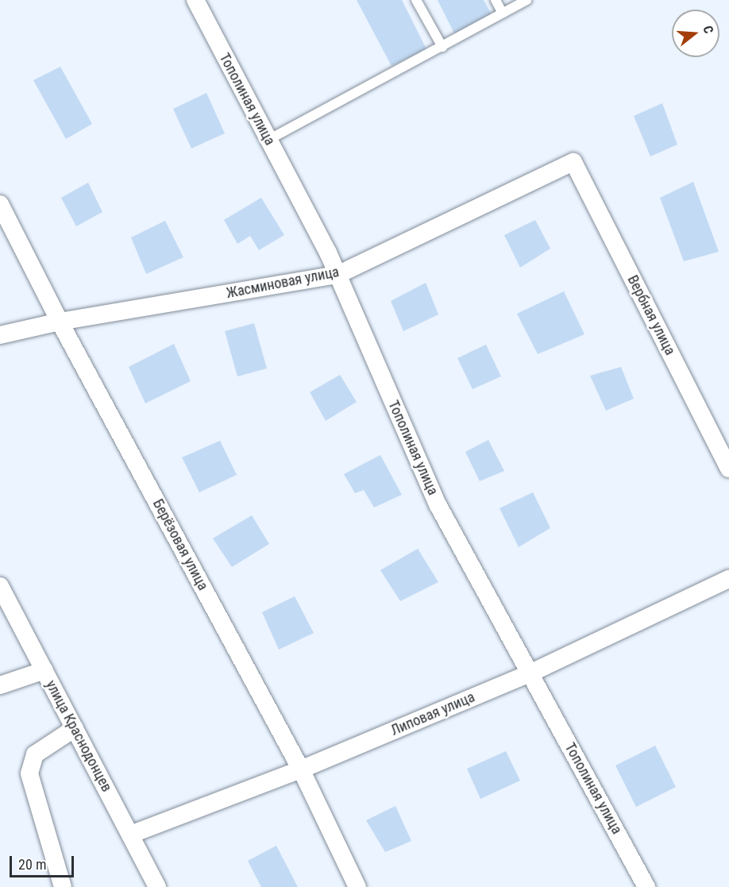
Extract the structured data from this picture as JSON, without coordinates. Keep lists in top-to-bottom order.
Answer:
{
  "streets": {
    "street": [
      "Тополиная улица",
      "Жасминовая улица",
      "Вербная улица",
      "Берёзовая улица",
      "Липовая улица",
      "улица Краснодонцев"
    ]
  },
  "crossings": [
    ["Тополиная улица", "Жасминовая улица"],
    ["Тополиная улица", "Липовая улица"],
    ["Жасминовая улица", "Вербная улица"],
    ["Жасминовая улица", "Берёзовая улица"],
    ["Берёзовая улица", "Липовая улица"],
    ["Липовая улица", "улица Краснодонцев"]
  ],
  "scale_bar": "20 m",
  "north": "right"
}
